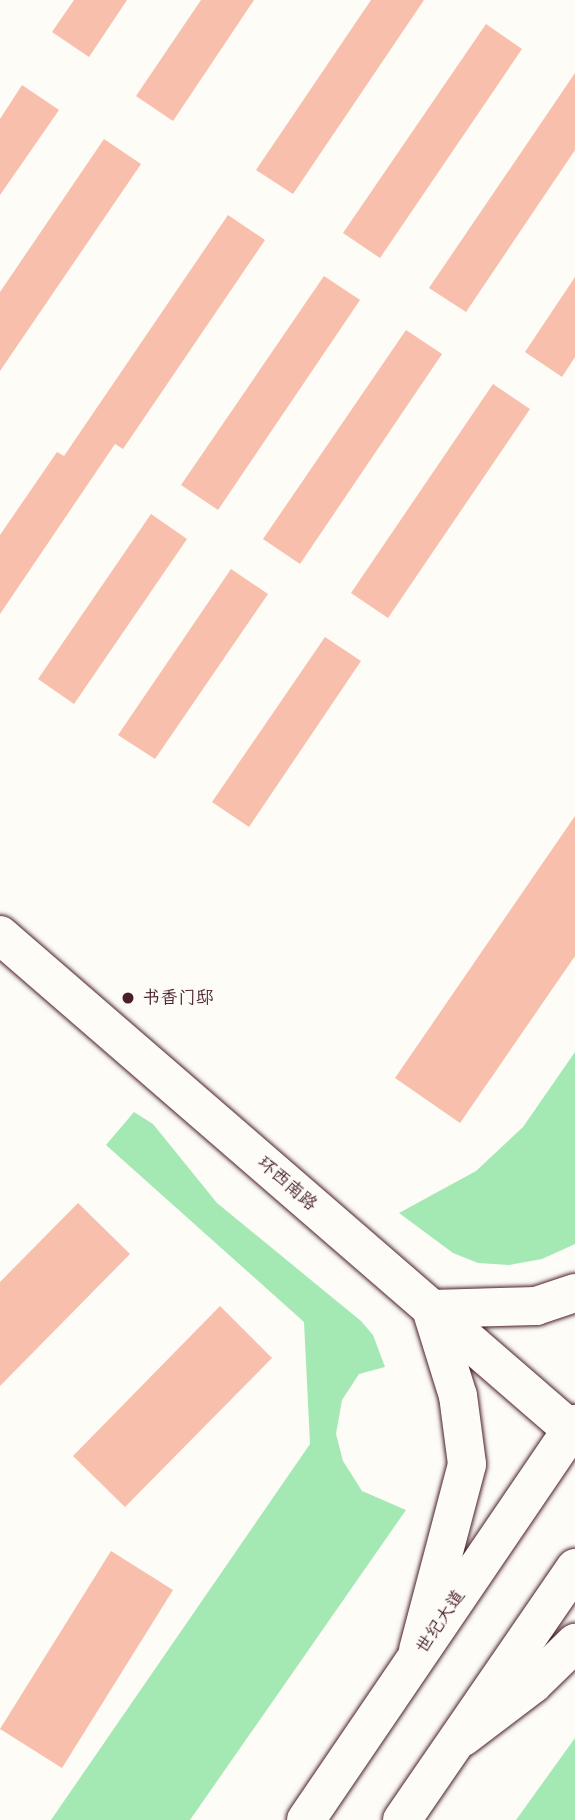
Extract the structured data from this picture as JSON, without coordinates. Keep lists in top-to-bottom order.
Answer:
{
  "streets": {
    "street": ["环西南路", "世纪大道"]
  },
  "crossings": [
    ["环西南路", "世纪大道"]
  ],
  "places": ["书香门邸"]
}
